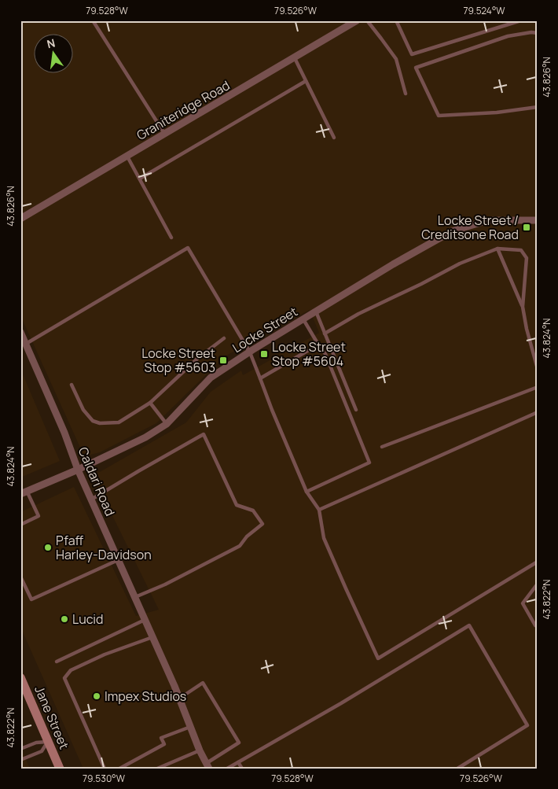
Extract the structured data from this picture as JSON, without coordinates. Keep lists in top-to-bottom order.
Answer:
{
  "streets": {
    "main road": ["Jane Street"],
    "street": ["Graniteridge Road", "Locke Street", "Caldari Road"]
  },
  "crossings": [
    ["Locke Street", "Caldari Road"]
  ],
  "places": {
    "transit": ["Locke Street / Creditsone Road", "Locke Street Stop #5604", "Locke Street Stop #5603"],
    "other": ["Pfaff Harley-Davidson", "Lucid", "Impex Studios"]
  },
  "north": "top",
  "coordinates": [
    "79.528°W",
    "79.526°W",
    "79.524°W",
    "43.826°N",
    "43.824°N",
    "43.822°N",
    "79.530°W"
  ]
}
